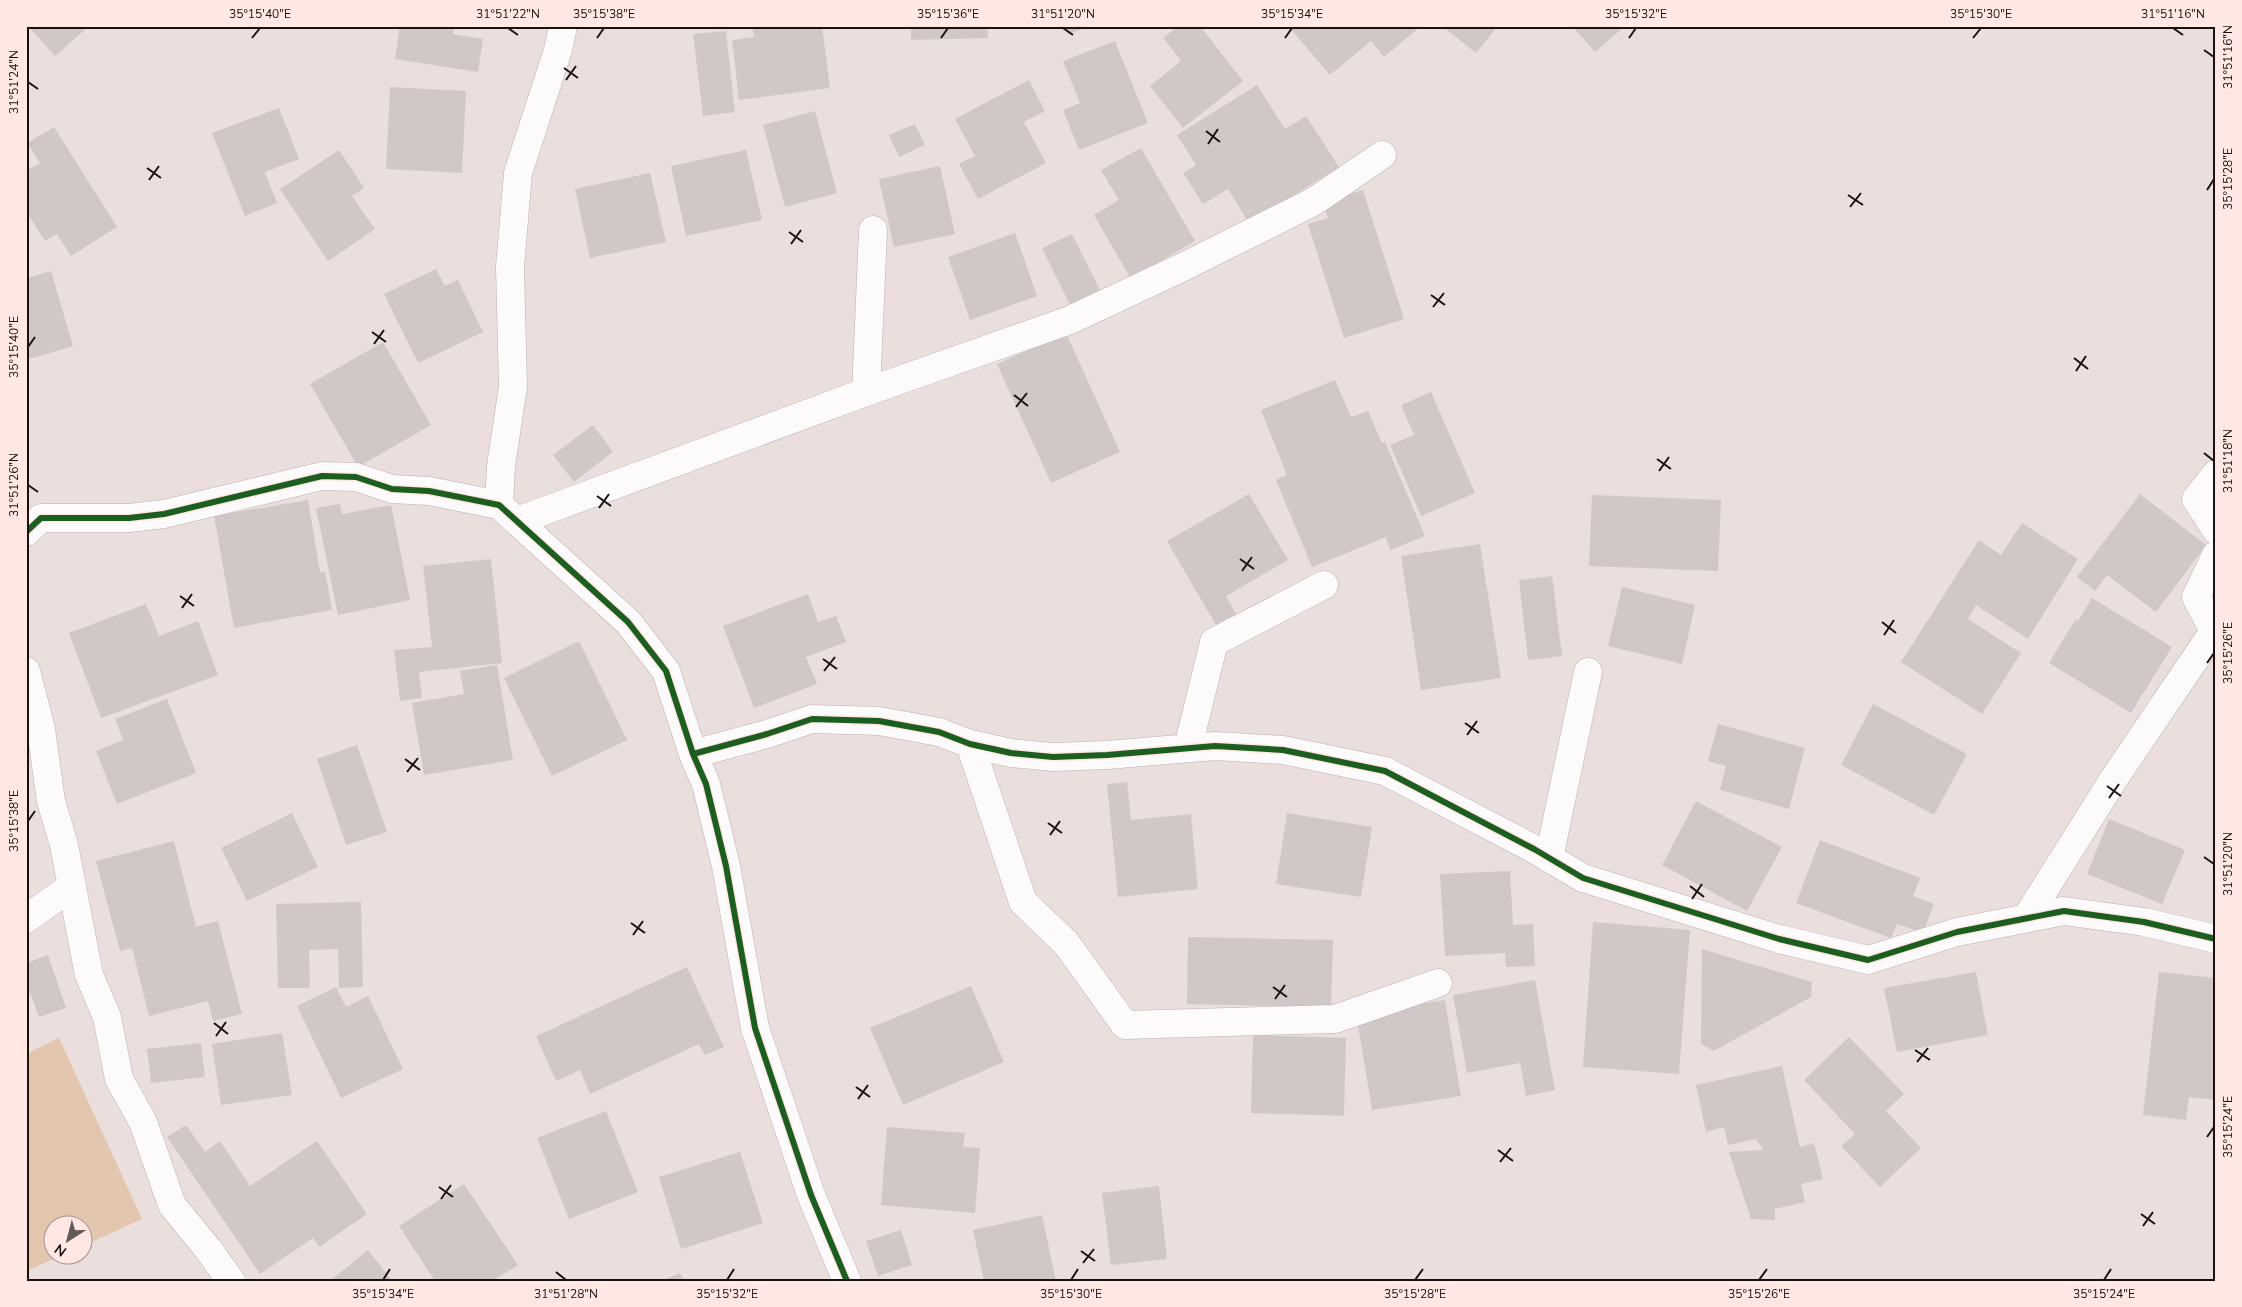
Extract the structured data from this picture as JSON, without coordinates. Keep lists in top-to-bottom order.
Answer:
{
  "north": "bottom left",
  "coordinates": [
    "35°15'40\"E",
    "31°51'22\"N",
    "35°15'38\"E",
    "35°15'36\"E",
    "31°51'20\"N",
    "35°15'34\"E",
    "35°15'32\"E",
    "35°15'30\"E",
    "31°51'16\"N",
    "31°51'24\"N",
    "35°15'28\"E",
    "31°51'18\"N",
    "31°51'26\"N",
    "35°15'26\"E",
    "35°15'24\"E",
    "31°51'28\"N"
  ]
}
